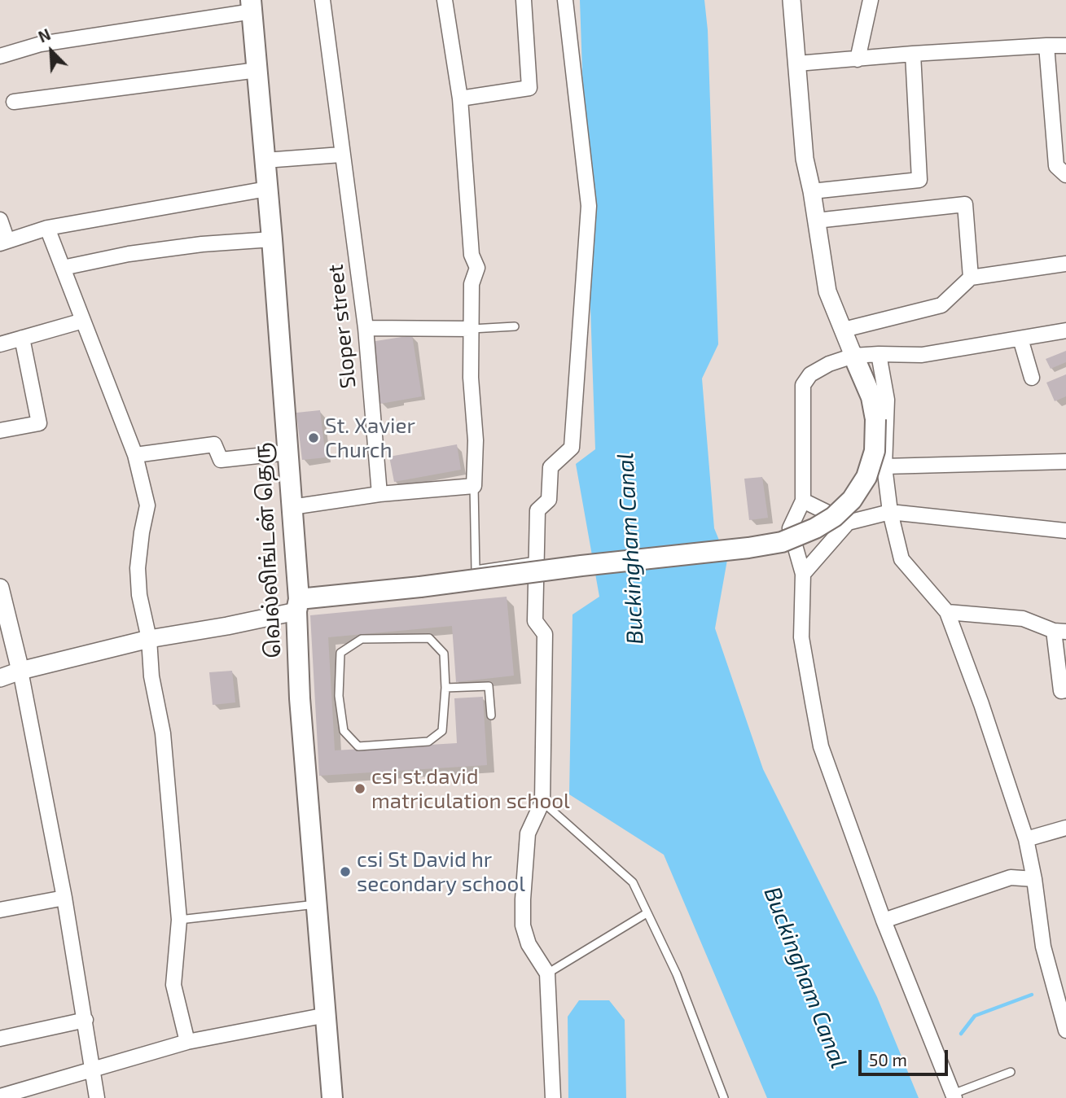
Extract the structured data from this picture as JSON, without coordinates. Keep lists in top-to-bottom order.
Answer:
{
  "streets": {
    "main road": ["வெல்லிங்டன் தெரு"],
    "street": ["Sloper street"]
  },
  "water": ["Buckingham Canal"],
  "places": ["St. Xavier Church", "csi st.david matriculation school", "csi St David hr secondary school"],
  "scale_bar": "50 m",
  "north": "top left"
}
